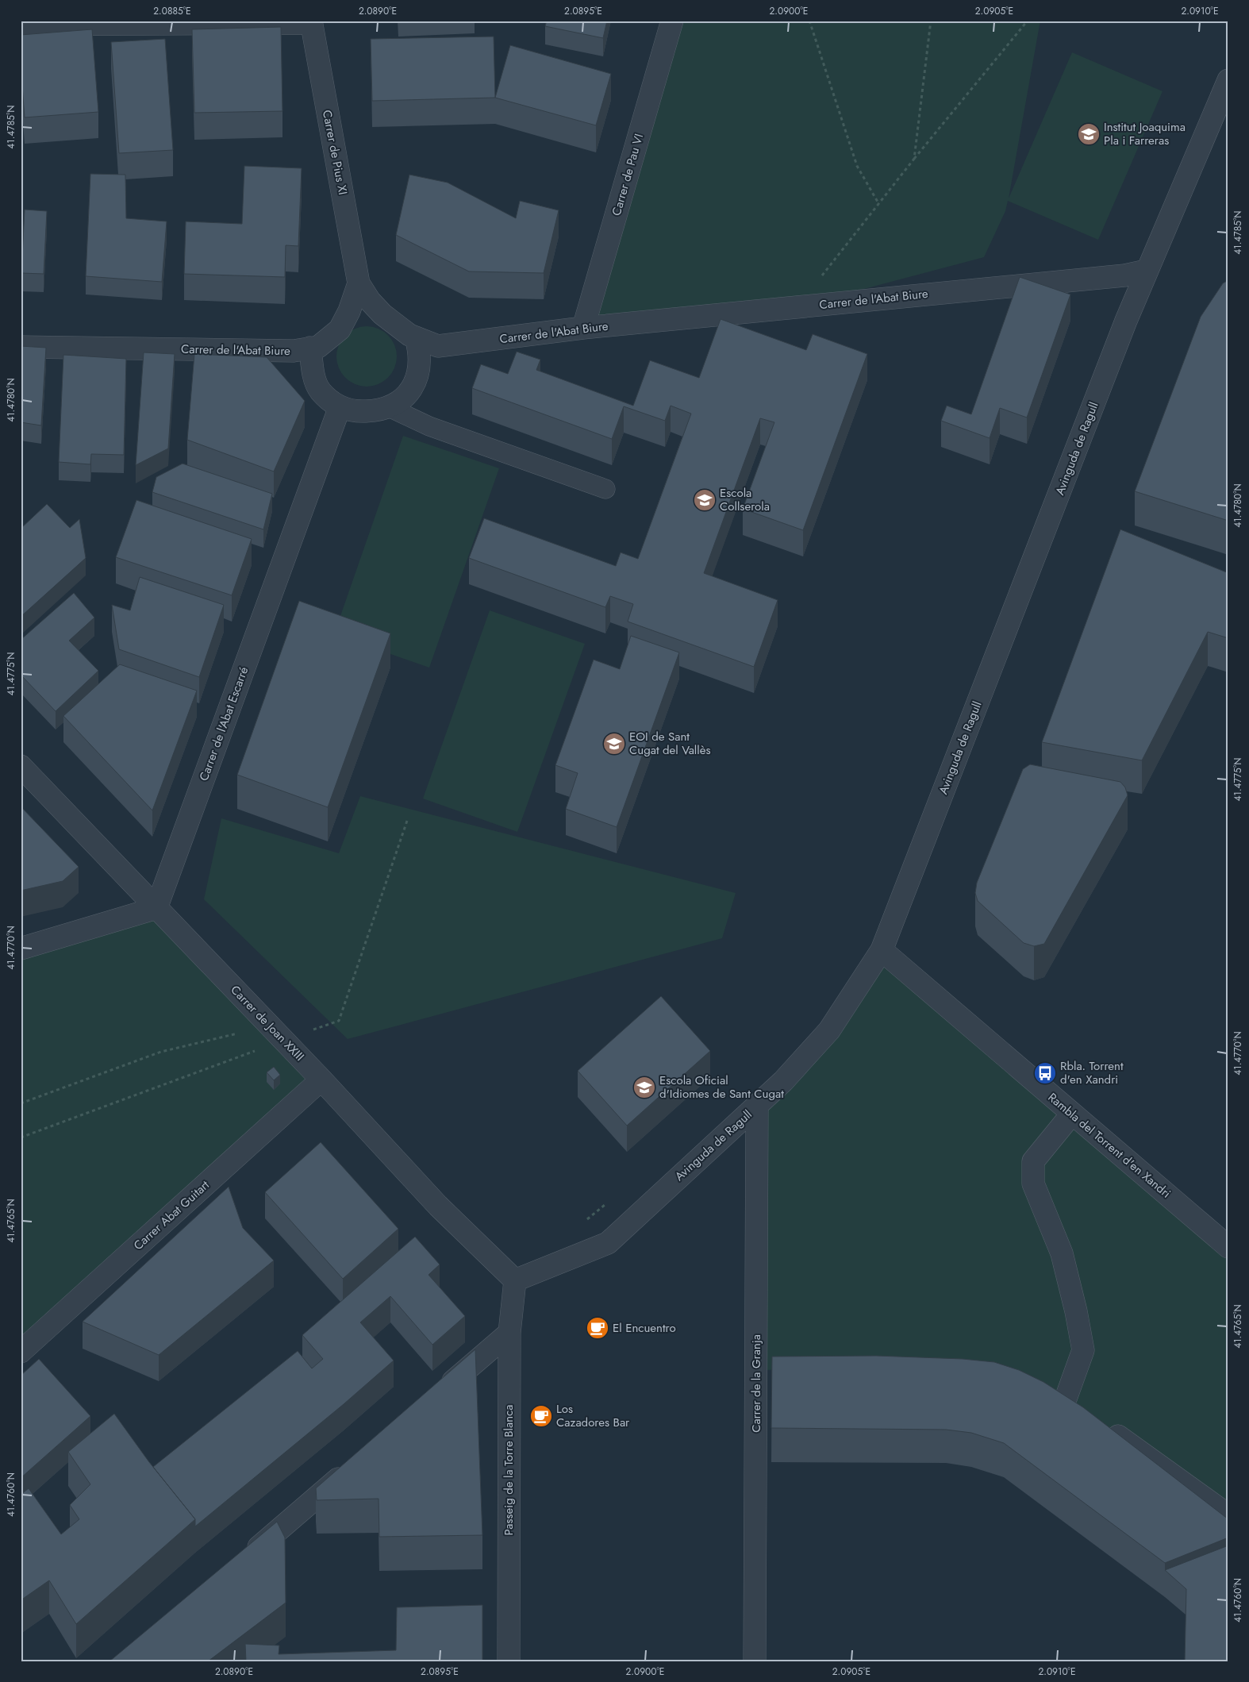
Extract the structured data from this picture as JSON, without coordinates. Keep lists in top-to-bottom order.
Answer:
{
  "streets": {
    "street": [
      "Carrer de Pius XI",
      "Carrer de Pau VI",
      "Carrer de l'Abat Biure",
      "Avinguda de Ragull",
      "Carrer de l'Abat Escarré",
      "Carrer de Joan XXIII",
      "Rambla del Torrent d'en Xandri",
      "Carrer Abat Guitart",
      "Carrer de la Granja",
      "Passeig de la Torre Blanca"
    ]
  },
  "crossings": [
    ["Carrer de Pius XI", "Carrer de l'Abat Biure"],
    ["Carrer de Pau VI", "Carrer de l'Abat Biure"],
    ["Carrer de l'Abat Biure", "Avinguda de Ragull"],
    ["Avinguda de Ragull", "Carrer de Joan XXIII"],
    ["Avinguda de Ragull", "Rambla del Torrent d'en Xandri"],
    ["Avinguda de Ragull", "Carrer de la Granja"],
    ["Avinguda de Ragull", "Passeig de la Torre Blanca"],
    ["Carrer de l'Abat Escarré", "Carrer de Joan XXIII"],
    ["Carrer de Joan XXIII", "Carrer Abat Guitart"],
    ["Carrer de Joan XXIII", "Passeig de la Torre Blanca"]
  ],
  "places": {
    "school or university": [
      "Institut Joaquima Pla i Farreras",
      "Escola Collserola",
      "EOI de Sant Cugat del Vallès",
      "Escola Oficial d'Idiomes de Sant Cugat"
    ],
    "bus stop": ["Rbla. Torrent d'en Xandri"],
    "cafe": ["El Encuentro", "Los Cazadores Bar"]
  },
  "coordinates": [
    "2.0885°E",
    "2.0890°E",
    "2.0895°E",
    "2.0900°E",
    "2.0905°E",
    "2.0910°E",
    "41.4785°N",
    "41.4780°N",
    "41.4775°N",
    "41.4770°N",
    "41.4765°N",
    "41.4760°N"
  ]
}
